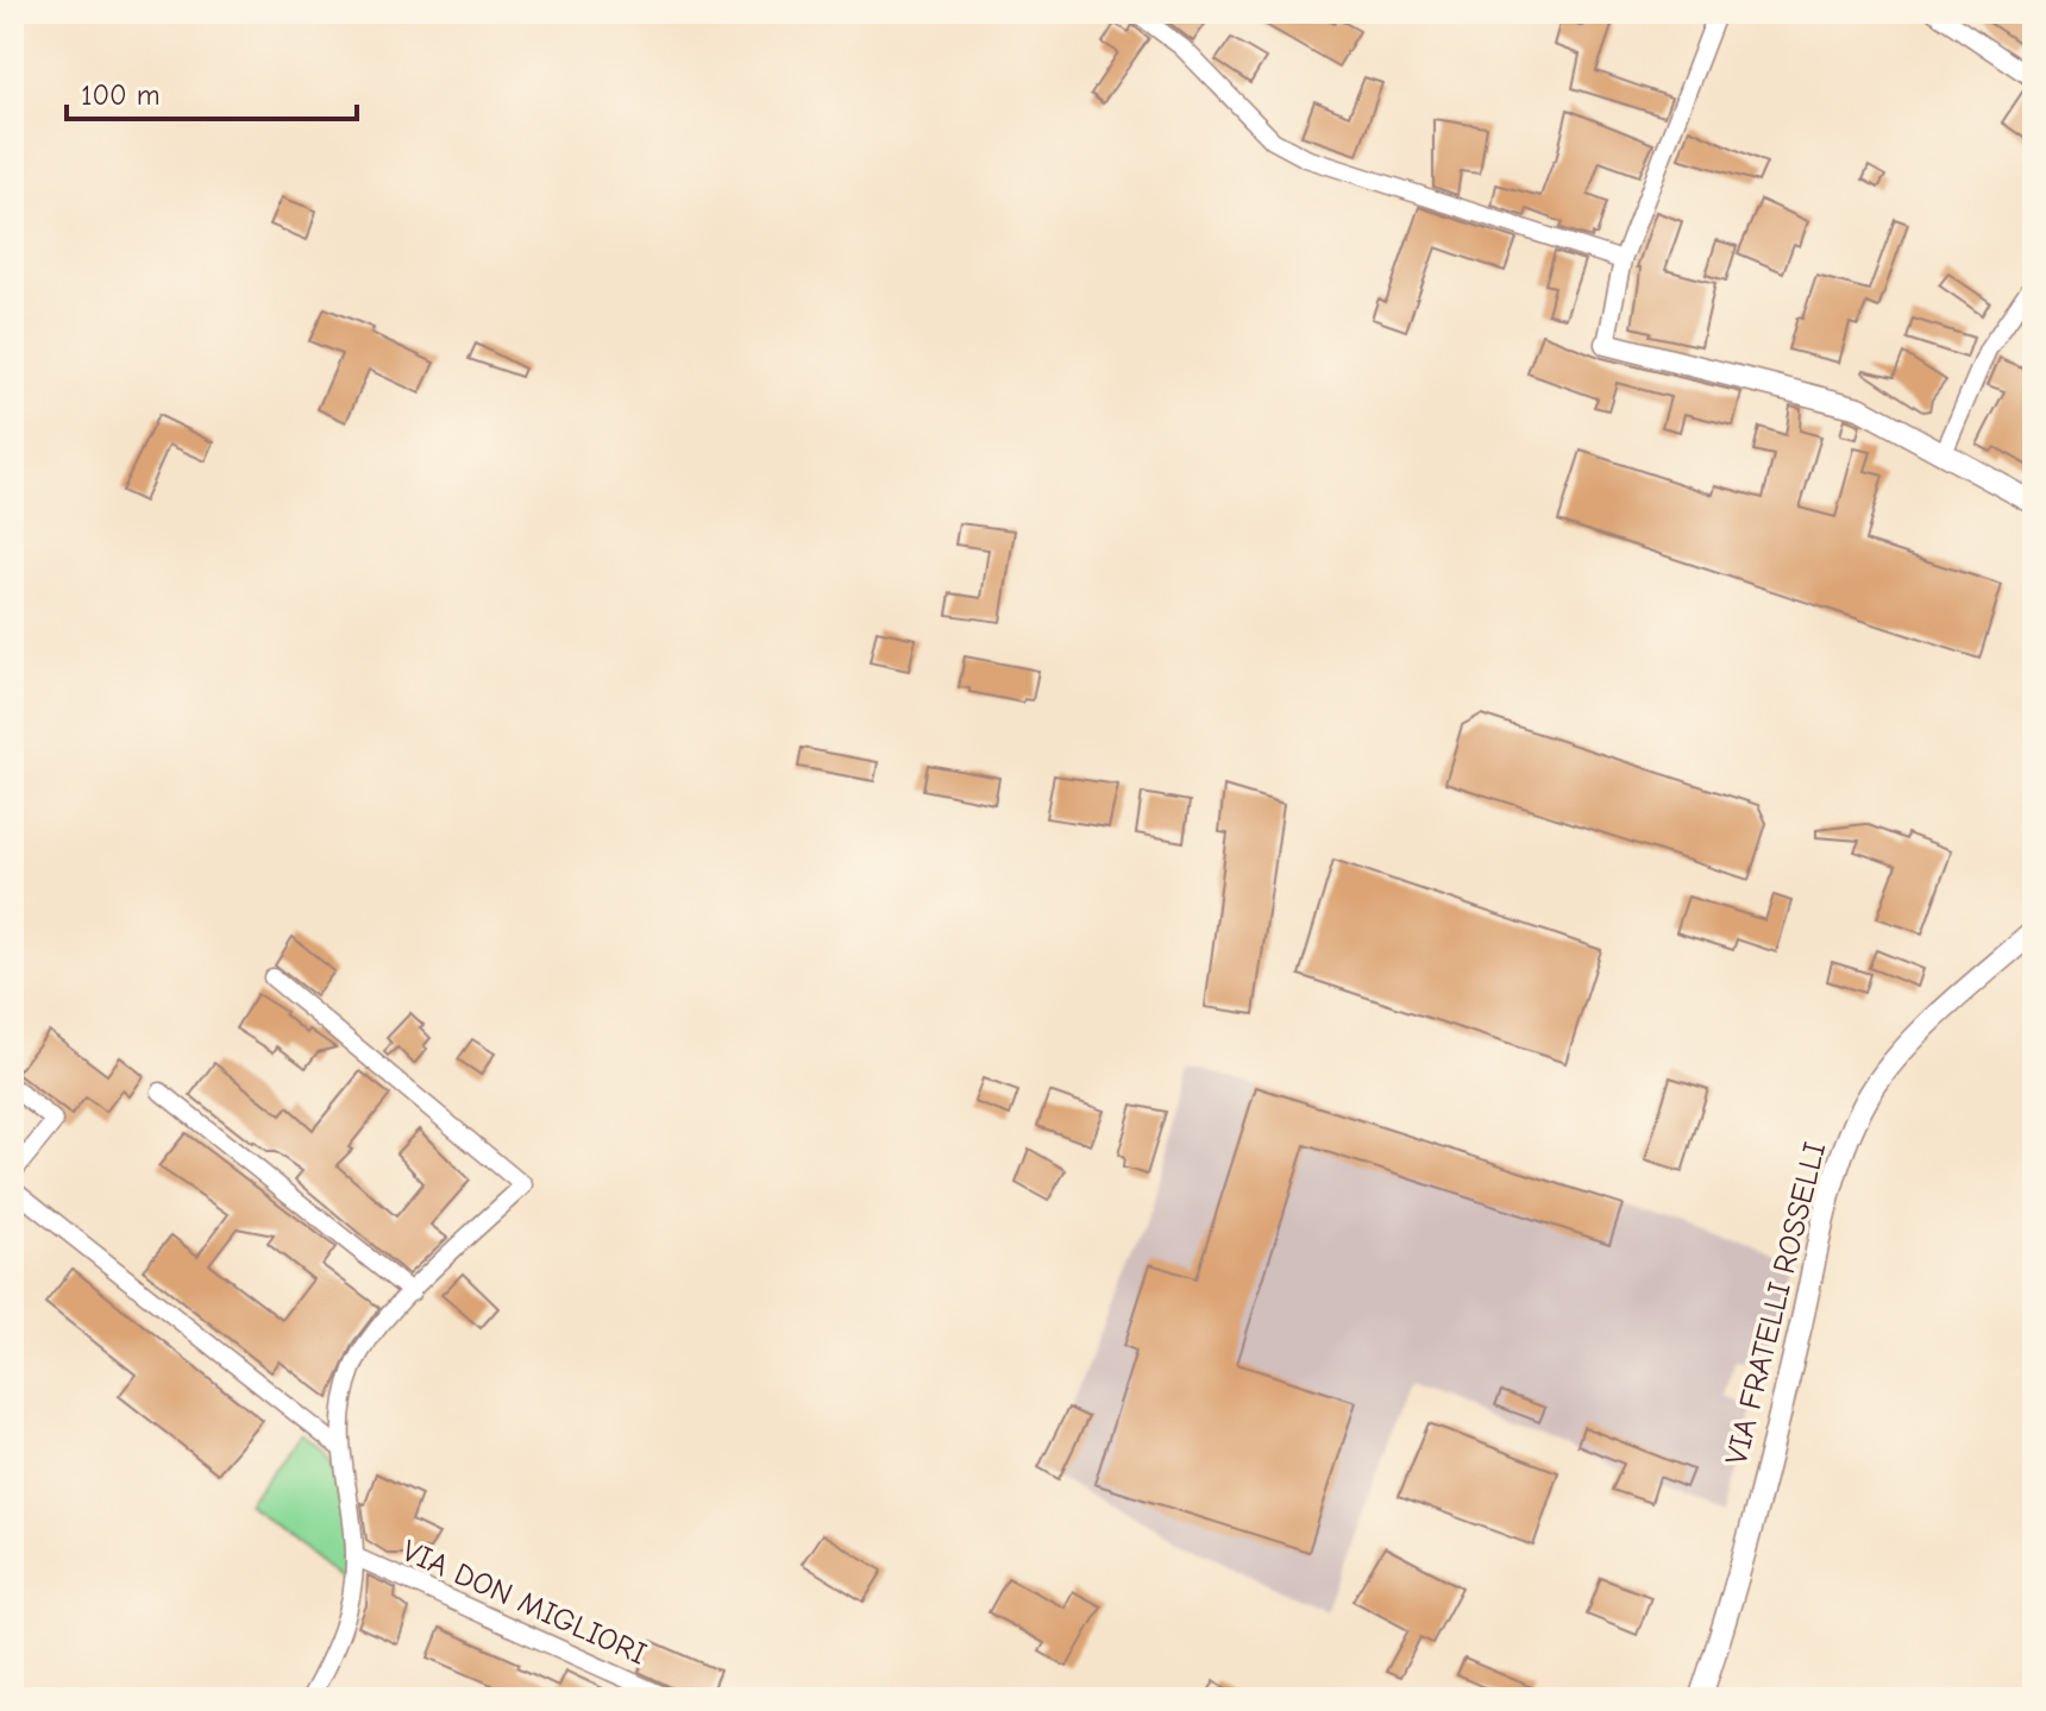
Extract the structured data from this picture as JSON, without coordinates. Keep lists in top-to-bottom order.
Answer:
{
  "streets": {
    "main road": ["VIA FRATELLI ROSSELLI"],
    "street": ["VIA DON MIGLIORI"]
  },
  "scale_bar": "100 m"
}
